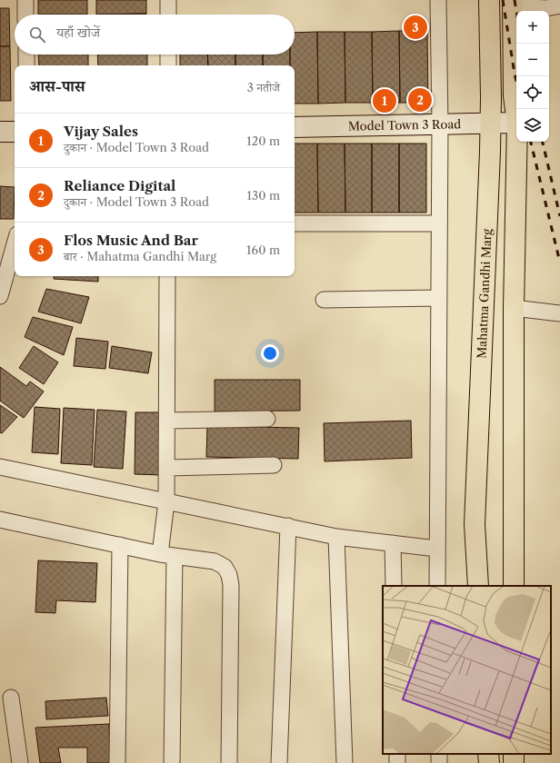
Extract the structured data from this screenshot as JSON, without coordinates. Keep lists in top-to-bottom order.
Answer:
{
  "streets": {
    "main road": ["Mahatma Gandhi Marg"],
    "street": ["Model Town 3 Road"]
  },
  "crossings": [
    ["Model Town 3 Road", "Mahatma Gandhi Marg"]
  ],
  "page": {
    "map_buttons": ["+", "−"],
    "pins": ["3", "2", "1"],
    "search": "यहाँ खोजें",
    "heading": ["आस-पास", "3 नतीजे"],
    "list": [
      {
        "mark": "1",
        "name": "Vijay Sales",
        "note": "दुकान · Model Town 3 Road",
        "value": "120 m"
      },
      {
        "mark": "2",
        "name": "Reliance Digital",
        "note": "दुकान · Model Town 3 Road",
        "value": "130 m"
      },
      {
        "mark": "3",
        "name": "Flos Music And Bar",
        "note": "बार · Mahatma Gandhi Marg",
        "value": "160 m"
      }
    ]
  }
}
